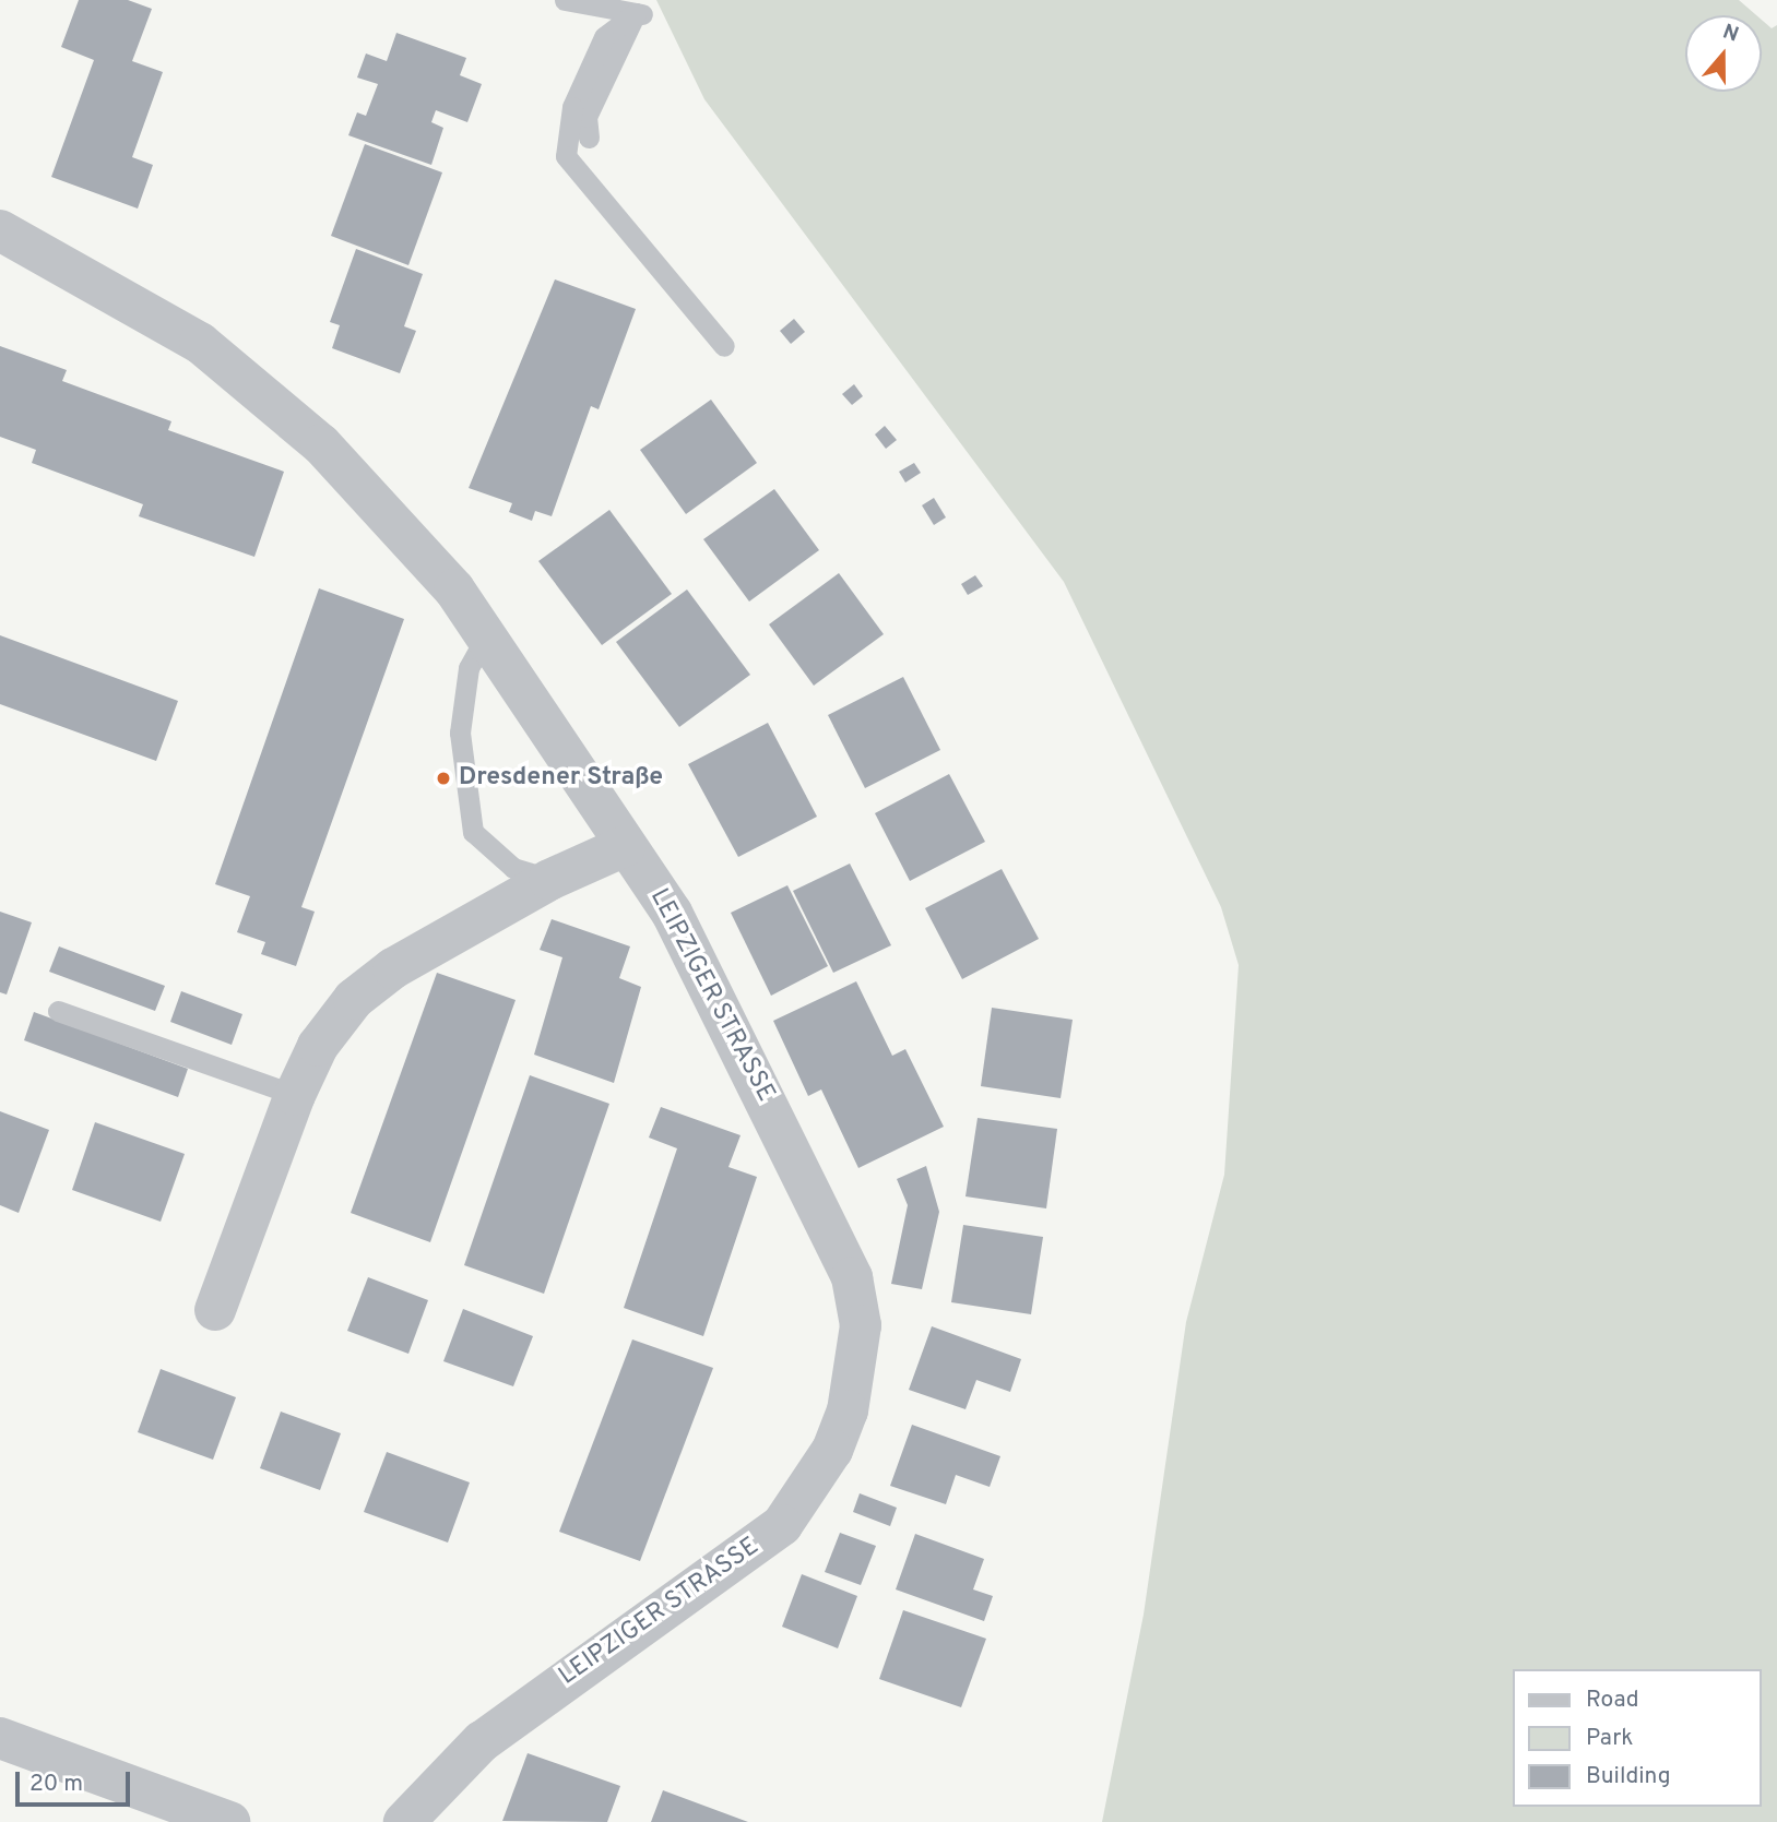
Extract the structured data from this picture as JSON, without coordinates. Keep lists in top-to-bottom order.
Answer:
{
  "streets": {
    "street": ["LEIPZIGER STRASSE"]
  },
  "places": ["Dresdener Straße"],
  "legend": ["Road", "Park", "Building"],
  "scale_bar": "20 m",
  "north": "top"
}
